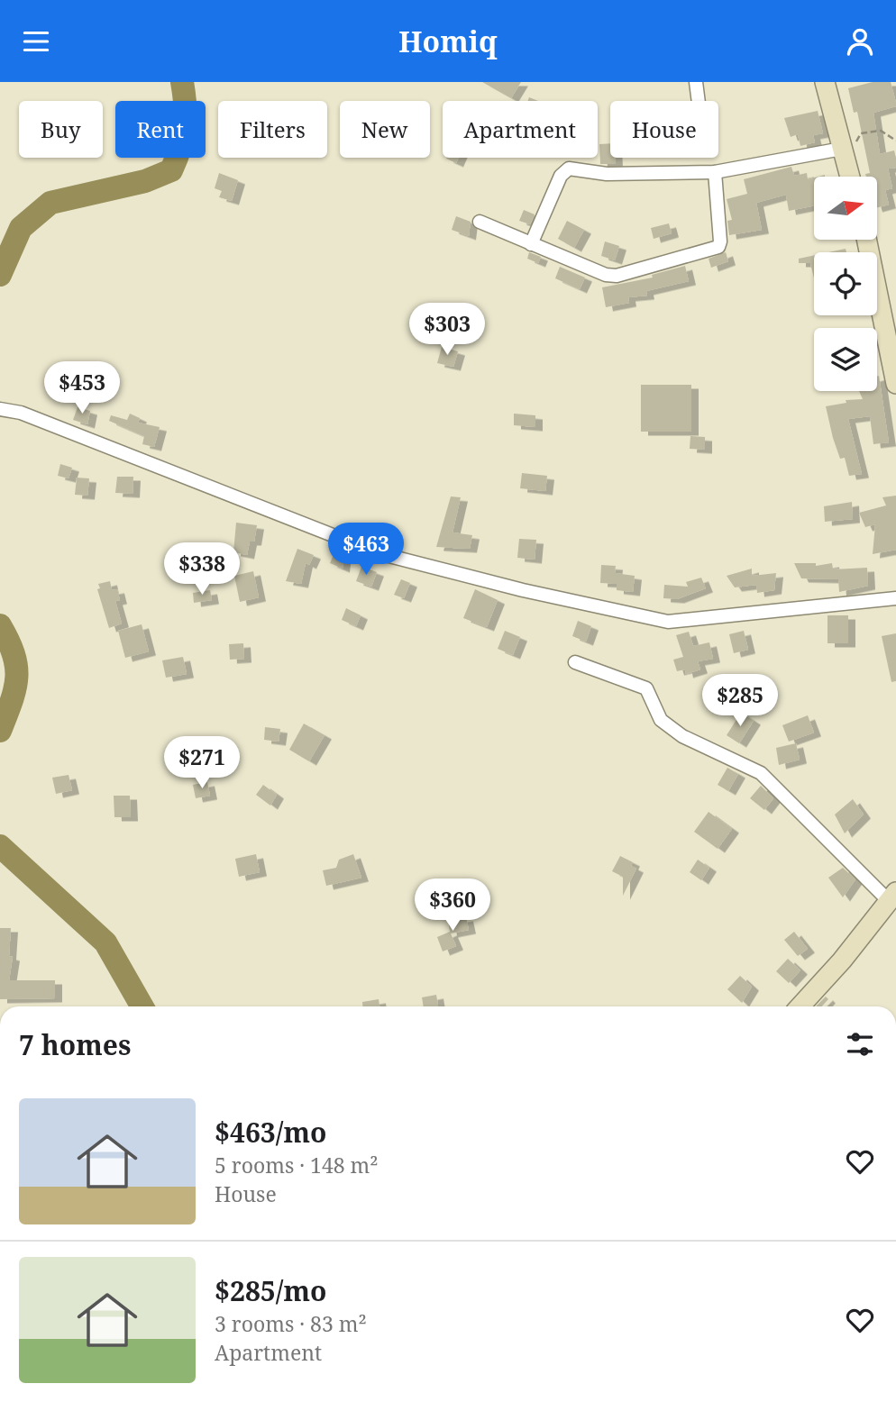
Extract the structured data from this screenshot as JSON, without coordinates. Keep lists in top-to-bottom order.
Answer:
{
  "north": "right",
  "page": {
    "header": "Homiq",
    "chip": [
      "Buy",
      "Rent",
      "Filters",
      "New",
      "Apartment",
      "House"
    ],
    "price": [
      "$303",
      "$453",
      "$463",
      "$338",
      "$285",
      "$271",
      "$360"
    ],
    "heading": "7 homes",
    "list": [
      {
        "name": "$463/mo",
        "note": "5 rooms · 148 m² · House"
      },
      {
        "name": "$285/mo",
        "note": "3 rooms · 83 m² · Apartment"
      }
    ]
  }
}
